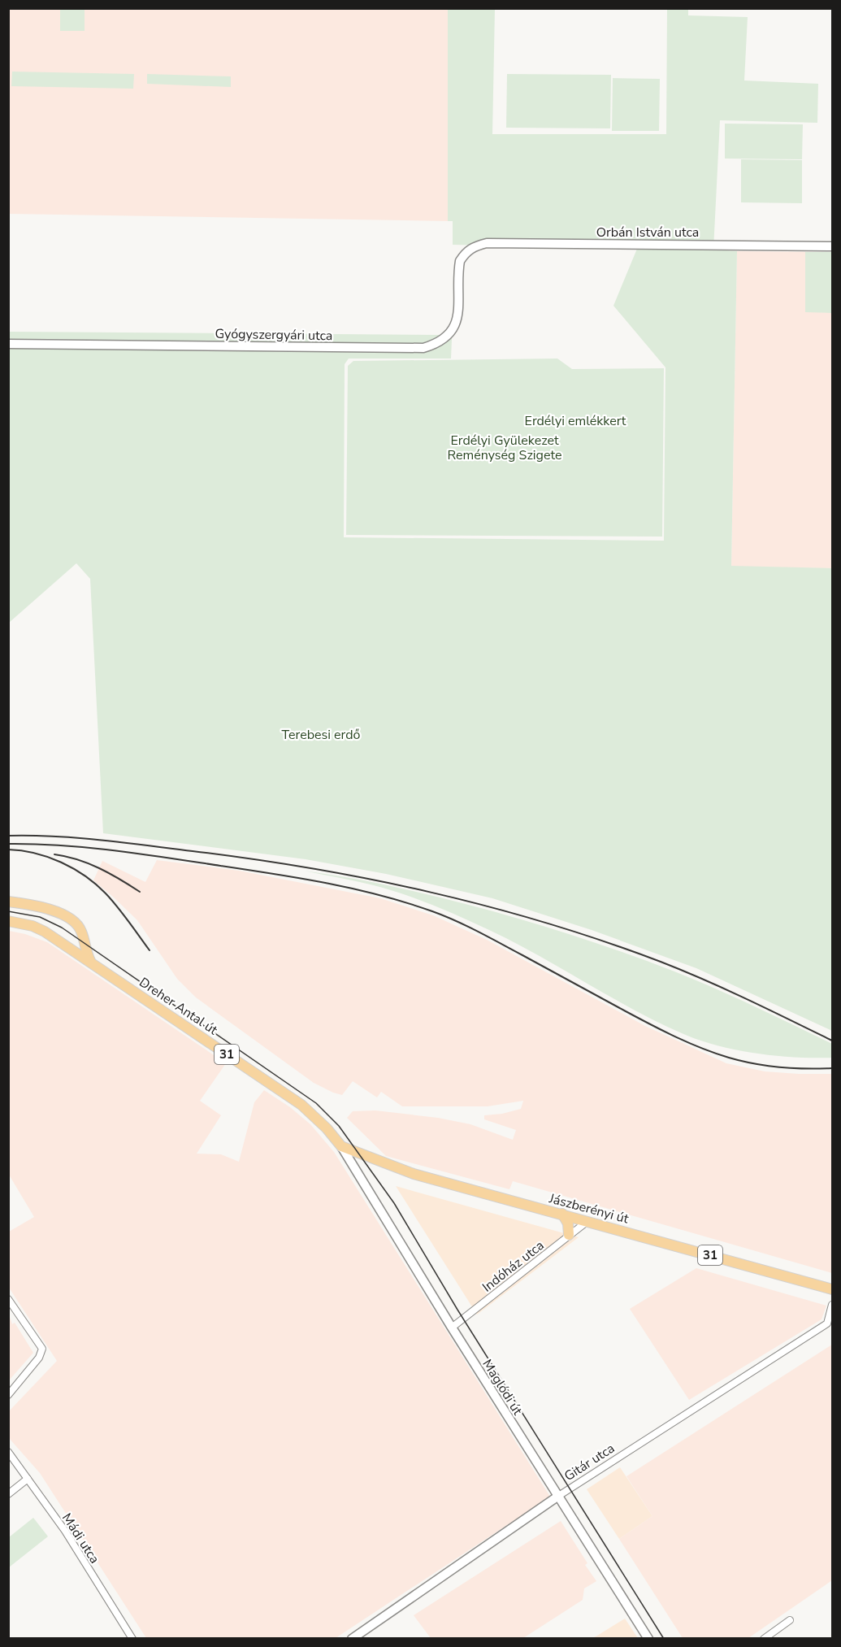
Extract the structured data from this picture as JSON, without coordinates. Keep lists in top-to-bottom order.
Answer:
{
  "streets": {
    "main road": ["Dreher Antal út", "31", "Jászberényi út"],
    "street": [
      "Orbán István utca",
      "Gyógyszergyári utca",
      "Indóház utca",
      "Maglódi út",
      "Gitár utca",
      "Mádi utca"
    ]
  },
  "crossings": [
    ["Orbán István utca", "Gyógyszergyári utca"],
    ["Dreher Antal út", "Jászberényi út"],
    ["Dreher Antal út", "Maglódi út"],
    ["Jászberényi út", "Indóház utca"],
    ["Jászberényi út", "Maglódi út"],
    ["Indóház utca", "Maglódi út"],
    ["Maglódi út", "Gitár utca"]
  ],
  "parks": ["Erdélyi emlékkert", "Erdélyi Gyülekezet Reménység Szigete", "Terebesi erdő"]
}
